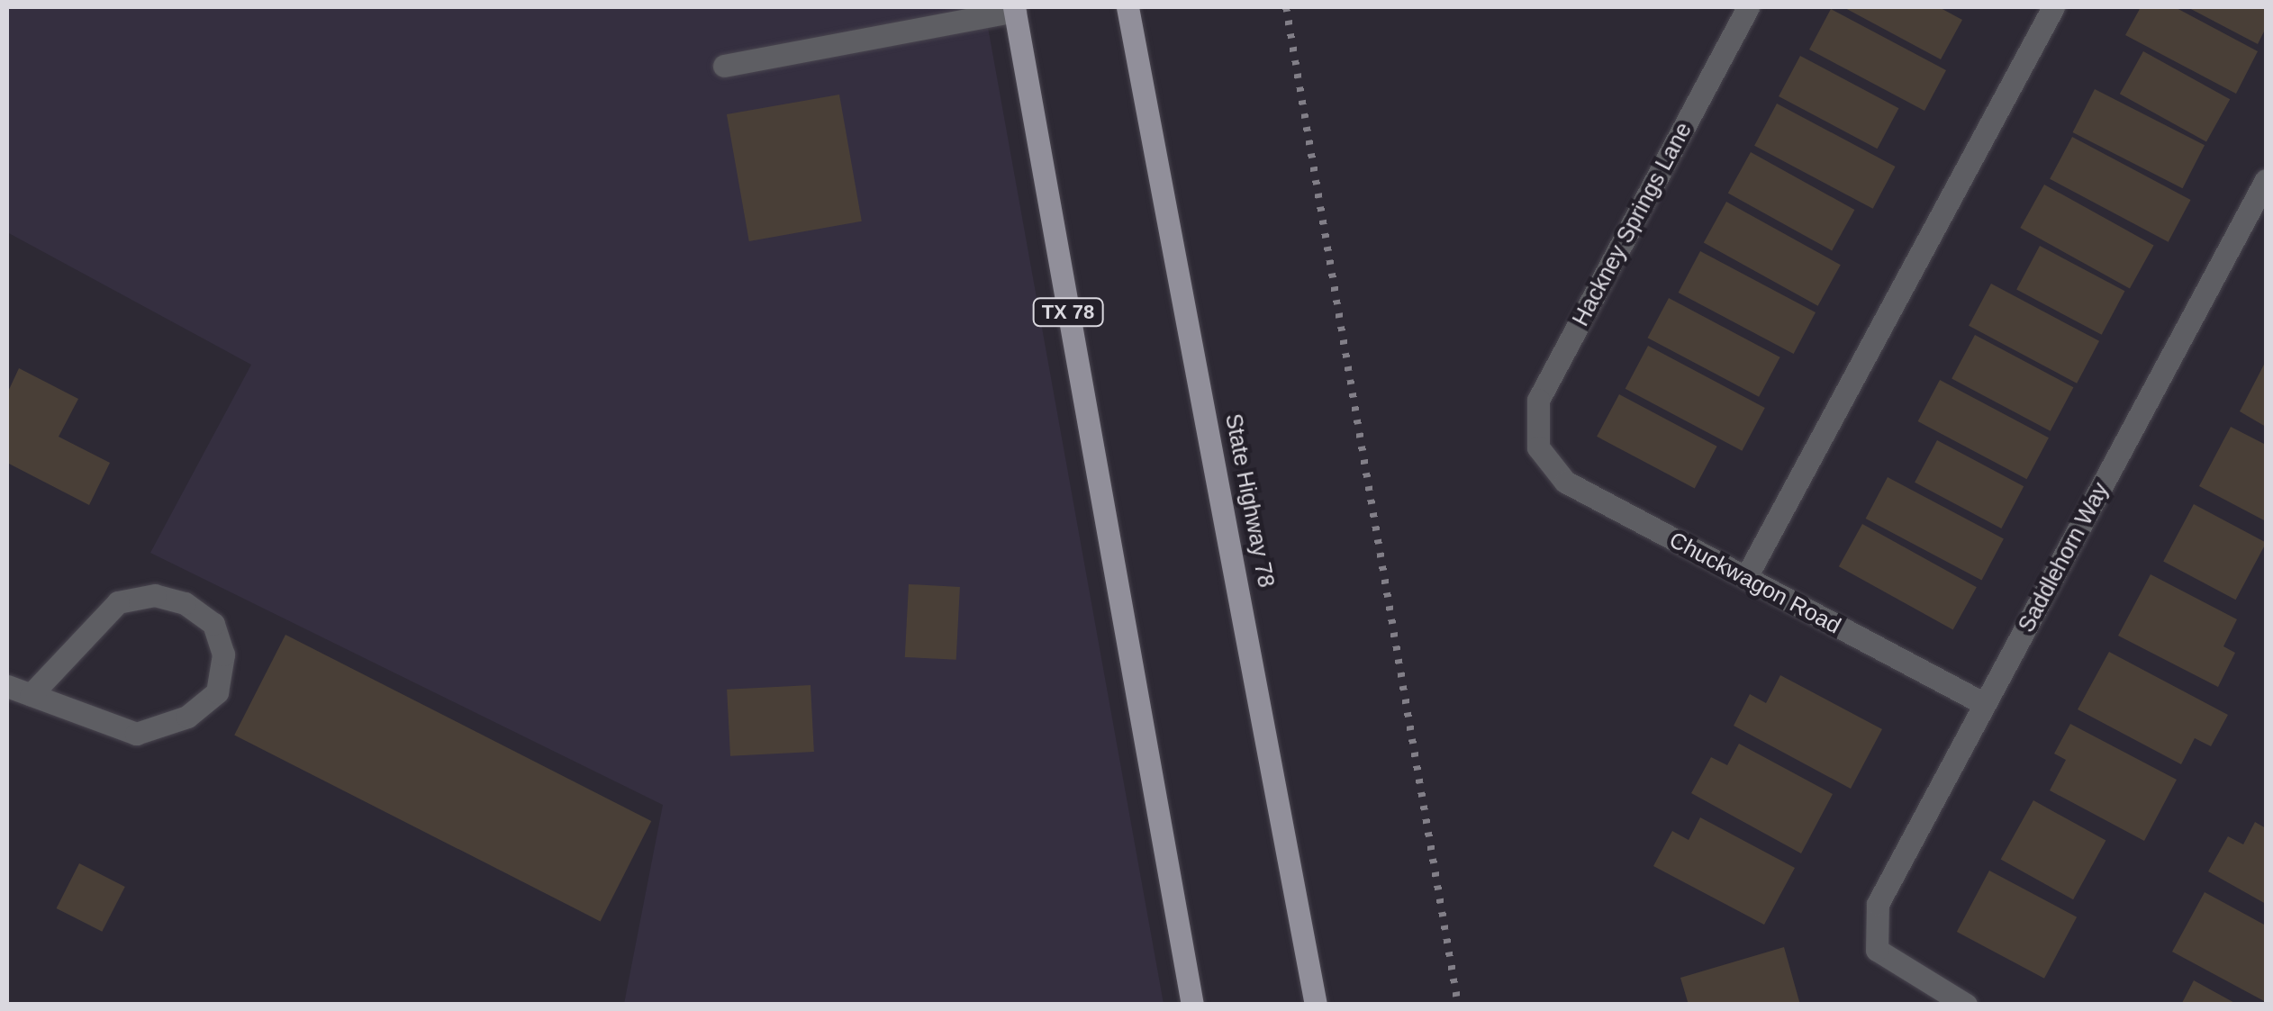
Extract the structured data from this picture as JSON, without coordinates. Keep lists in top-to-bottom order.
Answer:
{
  "streets": {
    "main road": ["TX 78", "State Highway 78"],
    "street": ["Hackney Springs Lane", "Saddlehorn Way", "Chuckwagon Road"]
  },
  "crossings": [
    ["Hackney Springs Lane", "Chuckwagon Road"],
    ["Saddlehorn Way", "Chuckwagon Road"]
  ]
}
